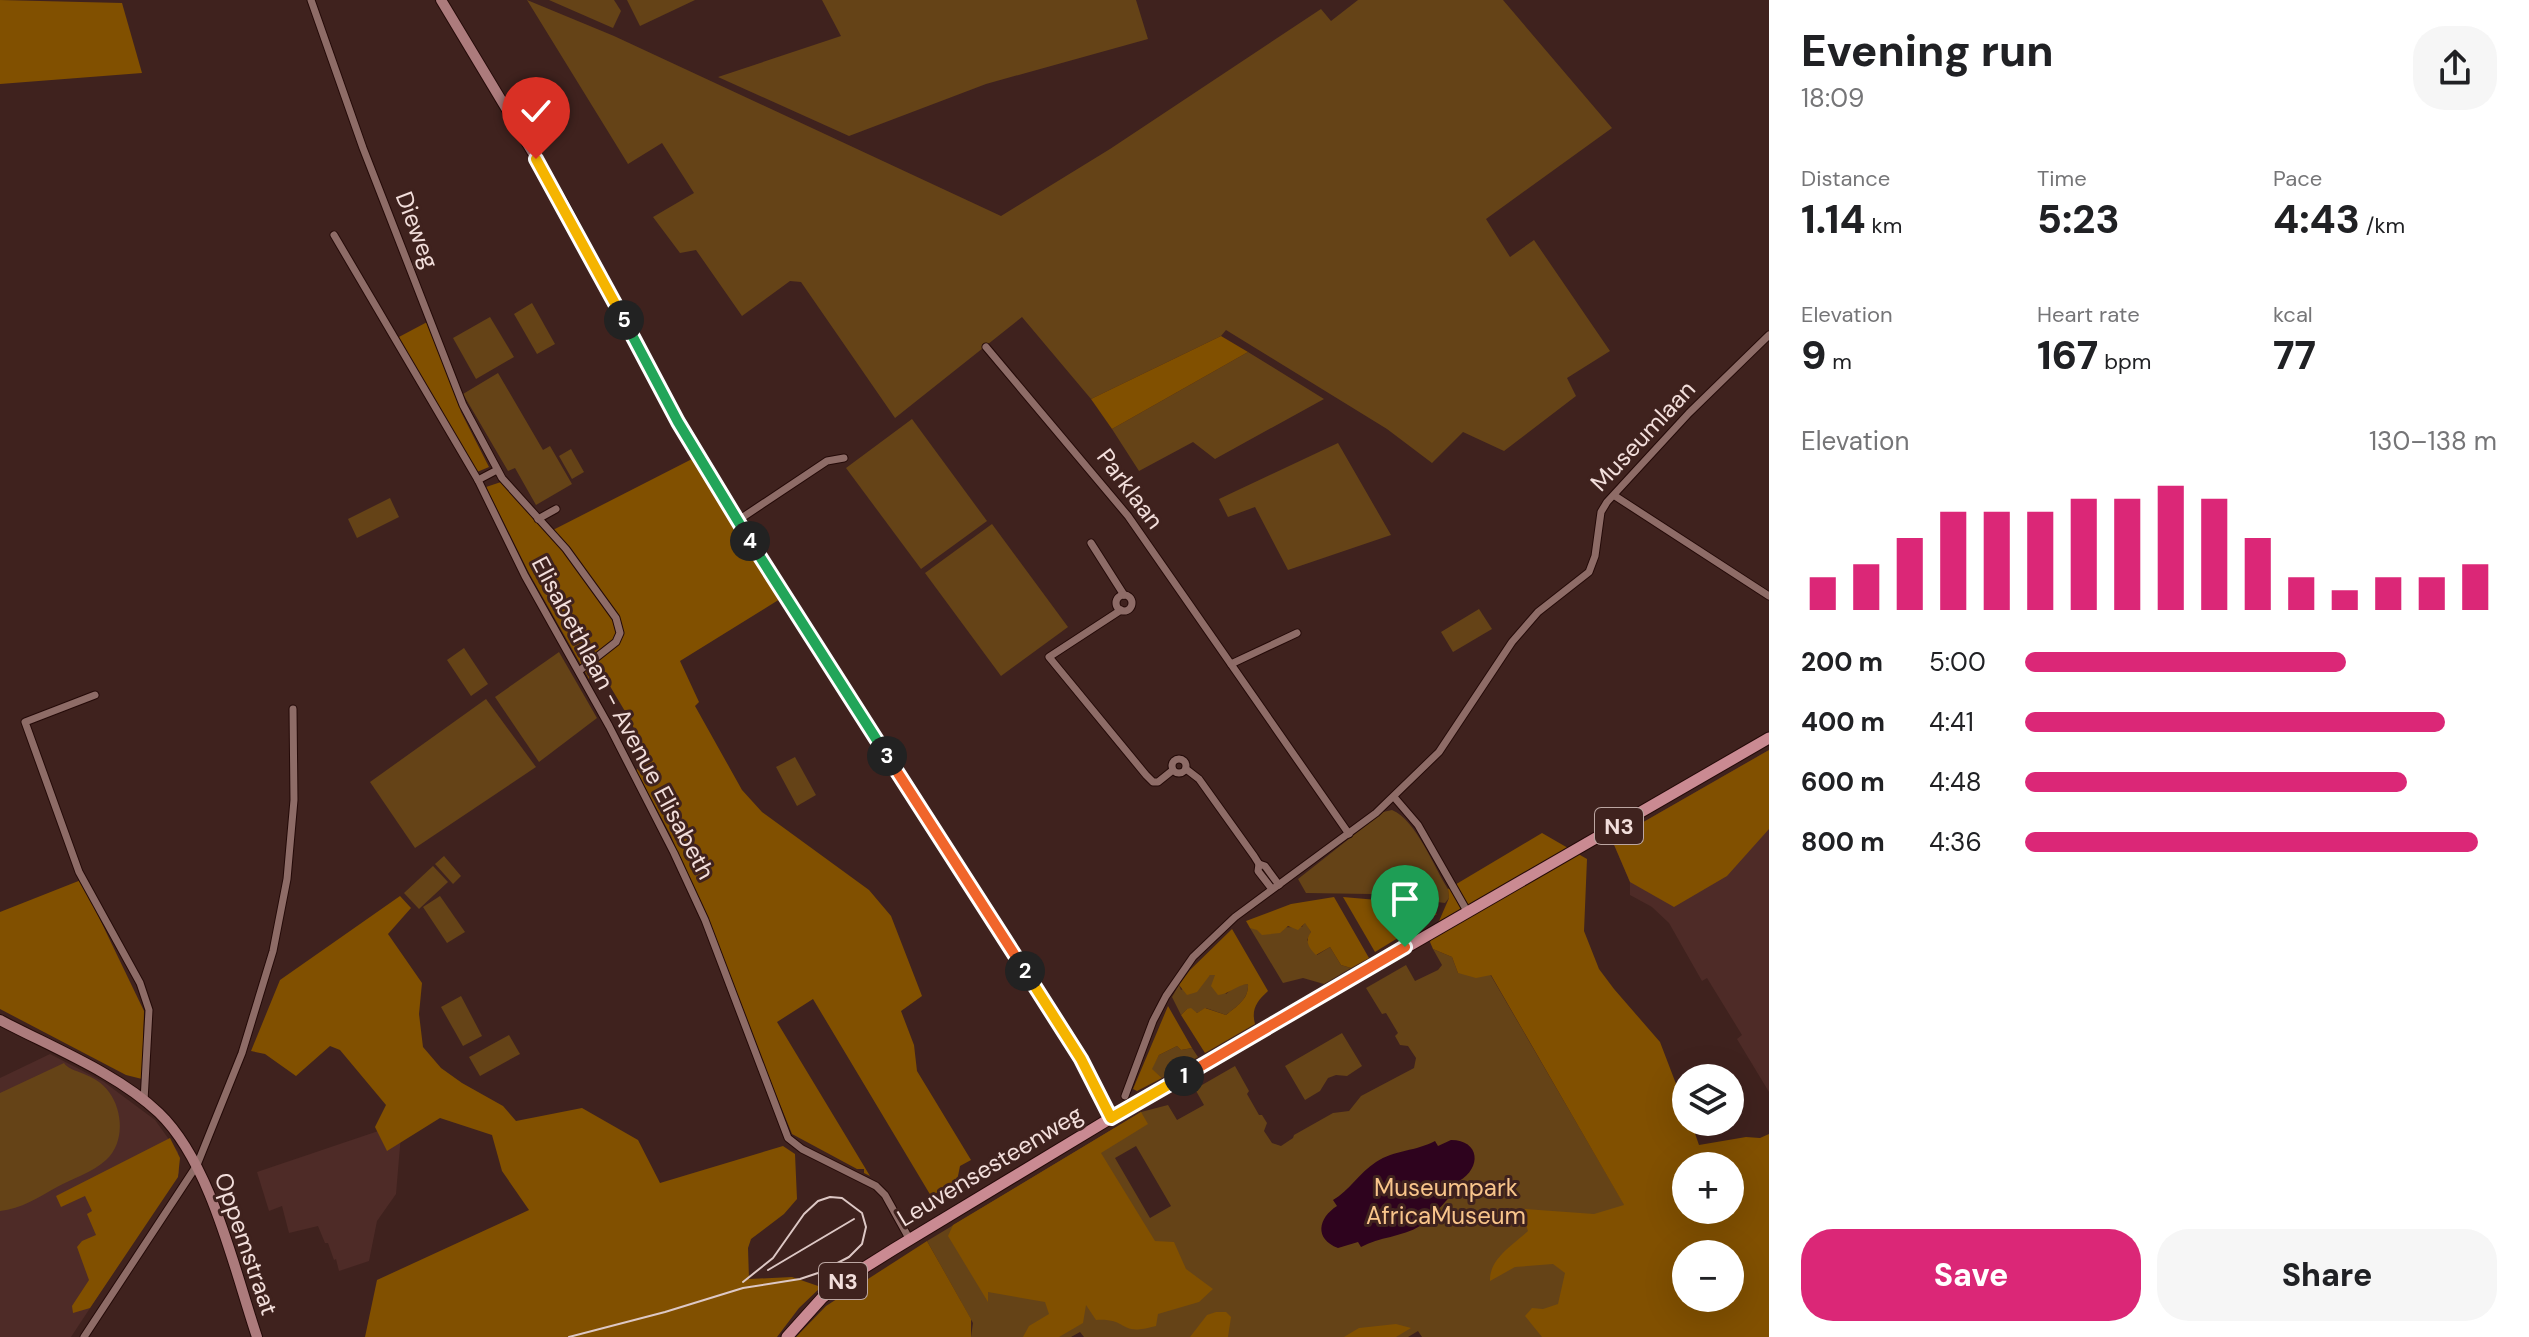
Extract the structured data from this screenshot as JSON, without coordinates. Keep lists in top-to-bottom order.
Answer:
{
  "streets": {
    "main road": ["N3", "Leuvensesteenweg"],
    "street": [
      "Dieweg",
      "Museumlaan",
      "Parklaan",
      "Elisabethlaan - Avenue Elisabeth",
      "Oppemstraat"
    ]
  },
  "crossings": [
    ["Dieweg", "Elisabethlaan - Avenue Elisabeth"],
    ["Museumlaan", "Parklaan"],
    ["Elisabethlaan - Avenue Elisabeth", "Leuvensesteenweg"]
  ],
  "parks": ["Museumpark AfricaMuseum"],
  "page": {
    "heading": ["Evening run", "18:09"],
    "stats": [
      ["Distance", "1.14 km"],
      ["Time", "5:23"],
      ["Pace", "4:43 /km"],
      ["Elevation", "9 m"],
      ["Heart rate", "167 bpm"],
      ["kcal", "77"]
    ],
    "pins": [
      "5",
      "4",
      "3",
      "2",
      "1"
    ],
    "chart": ["Elevation", "130–138 m"],
    "list": [
      {
        "name": "200 m",
        "note": "5:00"
      },
      {
        "name": "400 m",
        "note": "4:41"
      },
      {
        "name": "600 m",
        "note": "4:48"
      },
      {
        "name": "800 m",
        "note": "4:36"
      }
    ],
    "map_buttons": ["+", "−"],
    "buttons": ["Save", "Share"]
  }
}
